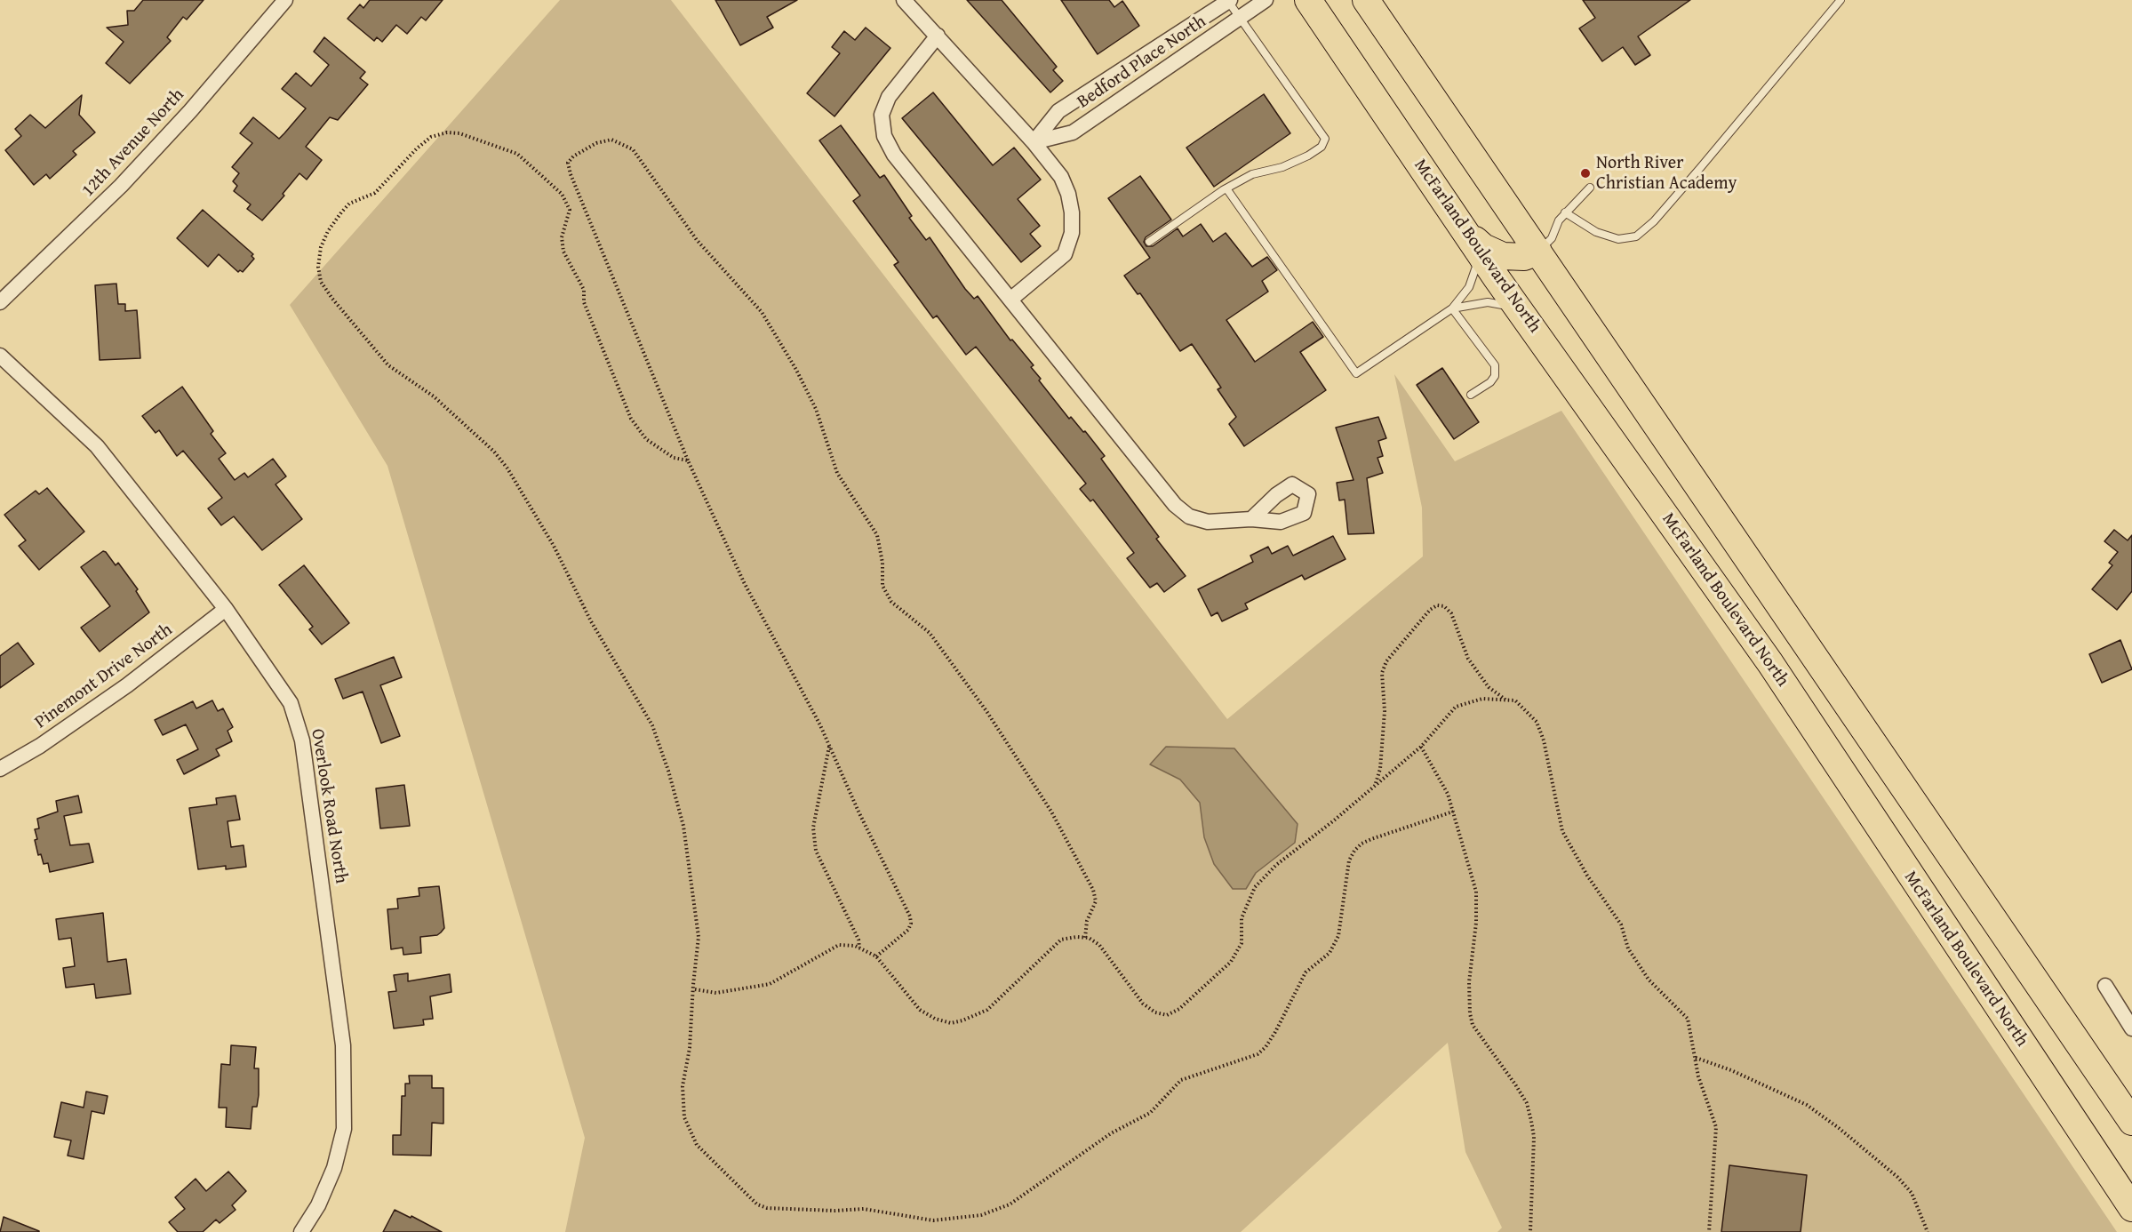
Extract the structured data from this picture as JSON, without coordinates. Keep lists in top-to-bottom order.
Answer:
{
  "streets": {
    "highway": ["McFarland Boulevard North"],
    "street": [
      "Bedford Place North",
      "12th Avenue North",
      "Pinemont Drive North",
      "Overlook Road North"
    ]
  },
  "crossings": [
    ["Pinemont Drive North", "Overlook Road North"]
  ],
  "places": ["North River Christian Academy"]
}
